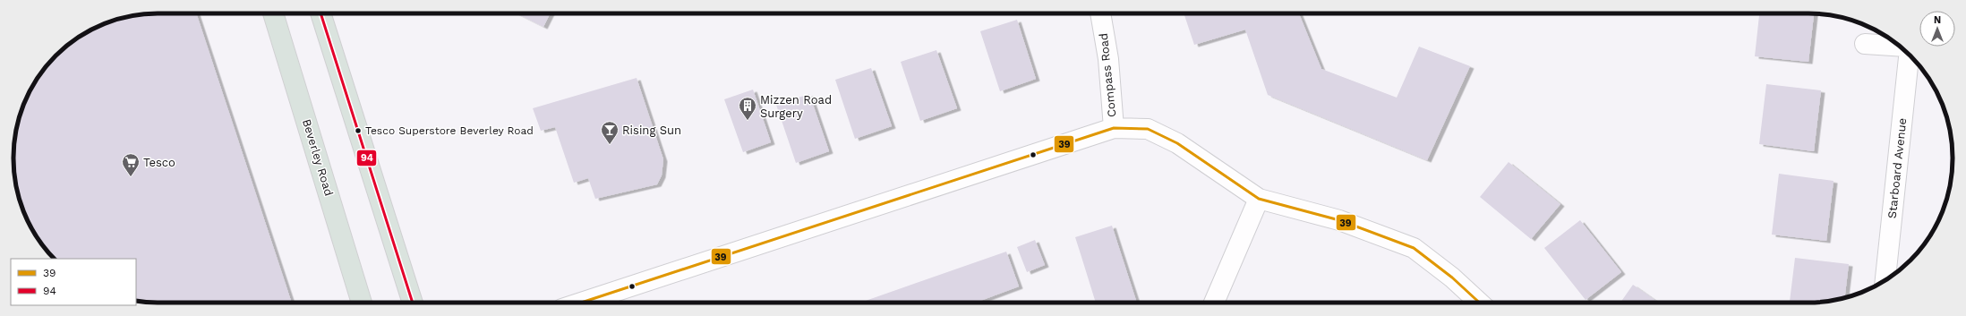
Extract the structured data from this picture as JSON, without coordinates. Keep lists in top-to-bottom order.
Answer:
{
  "streets": {
    "main road": ["Beverley Road"],
    "street": ["Compass Road", "Starboard Avenue"]
  },
  "places": {
    "building": ["Mizzen Road Surgery"],
    "other": ["Tesco Superstore Beverley Road"],
    "bar": ["Rising Sun"],
    "supermarket": ["Tesco"]
  },
  "lines": ["transit line 94", "transit line 39"],
  "legend": ["39", "94"],
  "north": "top"
}
